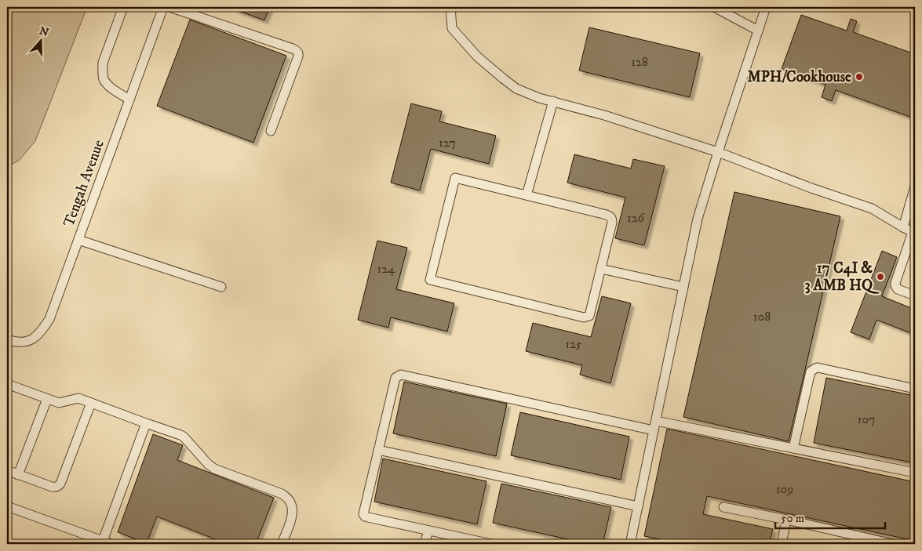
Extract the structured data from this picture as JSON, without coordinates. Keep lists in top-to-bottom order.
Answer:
{
  "streets": {
    "lane": ["Tengah Avenue"]
  },
  "places": ["MPH/Cookhouse", "17 C4I & 3 AMB HQ"],
  "house_numbers": [
    "128",
    "127",
    "126",
    "124",
    "108",
    "125",
    "107",
    "109"
  ],
  "scale_bar": "50 m",
  "north": "top"
}
